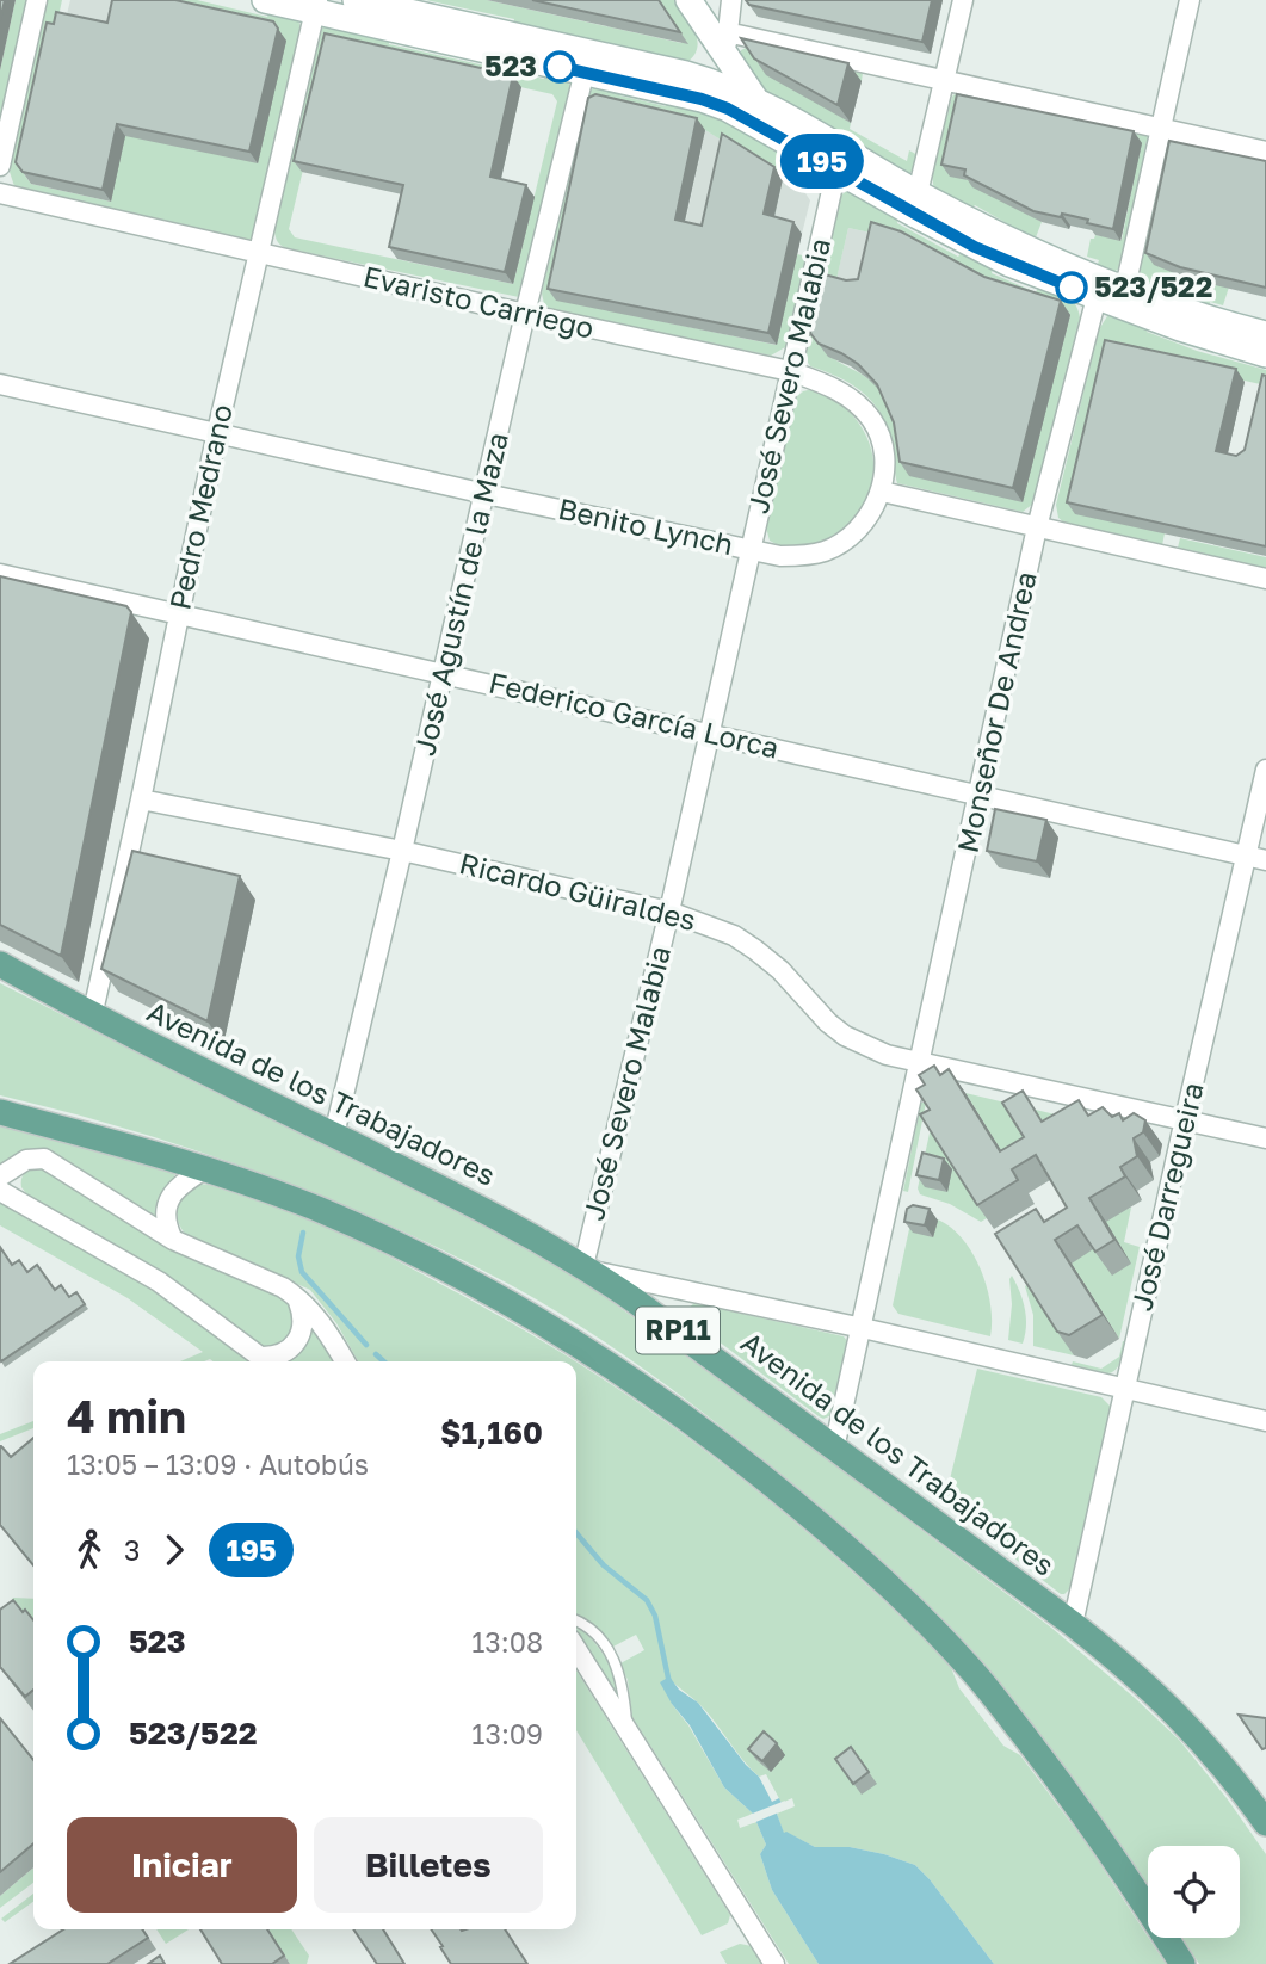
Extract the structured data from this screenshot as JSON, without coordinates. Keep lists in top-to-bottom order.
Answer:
{
  "streets": {
    "main road": ["Avenida de los Trabajadores", "RP11"],
    "street": [
      "Evaristo Carriego",
      "José Severo Malabia",
      "Pedro Medrano",
      "Benito Lynch",
      "José Agustín de la Maza",
      "Monseñor De Andrea",
      "Federico García Lorca",
      "Ricardo Güiraldes",
      "José Darregueira"
    ]
  },
  "crossings": [
    ["Evaristo Carriego", "José Severo Malabia"],
    ["Evaristo Carriego", "Pedro Medrano"],
    ["Evaristo Carriego", "Benito Lynch"],
    ["Evaristo Carriego", "José Agustín de la Maza"],
    ["José Severo Malabia", "Benito Lynch"],
    ["José Severo Malabia", "Federico García Lorca"],
    ["José Severo Malabia", "Ricardo Güiraldes"],
    ["José Severo Malabia", "Avenida de los Trabajadores"],
    ["Pedro Medrano", "Benito Lynch"],
    ["Pedro Medrano", "Federico García Lorca"],
    ["Pedro Medrano", "Ricardo Güiraldes"],
    ["Pedro Medrano", "Avenida de los Trabajadores"],
    ["Benito Lynch", "José Agustín de la Maza"],
    ["José Agustín de la Maza", "Federico García Lorca"],
    ["José Agustín de la Maza", "Ricardo Güiraldes"],
    ["José Agustín de la Maza", "Avenida de los Trabajadores"],
    ["Monseñor De Andrea", "Federico García Lorca"],
    ["Monseñor De Andrea", "Ricardo Güiraldes"],
    ["Monseñor De Andrea", "Avenida de los Trabajadores"],
    ["Federico García Lorca", "José Darregueira"],
    ["Ricardo Güiraldes", "José Darregueira"],
    ["Avenida de los Trabajadores", "José Darregueira"]
  ],
  "places": ["523", "523/522"],
  "lines": ["bus line 195"],
  "page": {
    "on_map": "195",
    "heading": ["4 min", "13:05 – 13:09 · Autobús", "$1,160"],
    "legs": ["3", "195"],
    "list": [
      {
        "name": "523",
        "value": "13:08"
      },
      {
        "name": "523/522",
        "value": "13:09"
      }
    ],
    "buttons": ["Iniciar", "Billetes"]
  }
}
